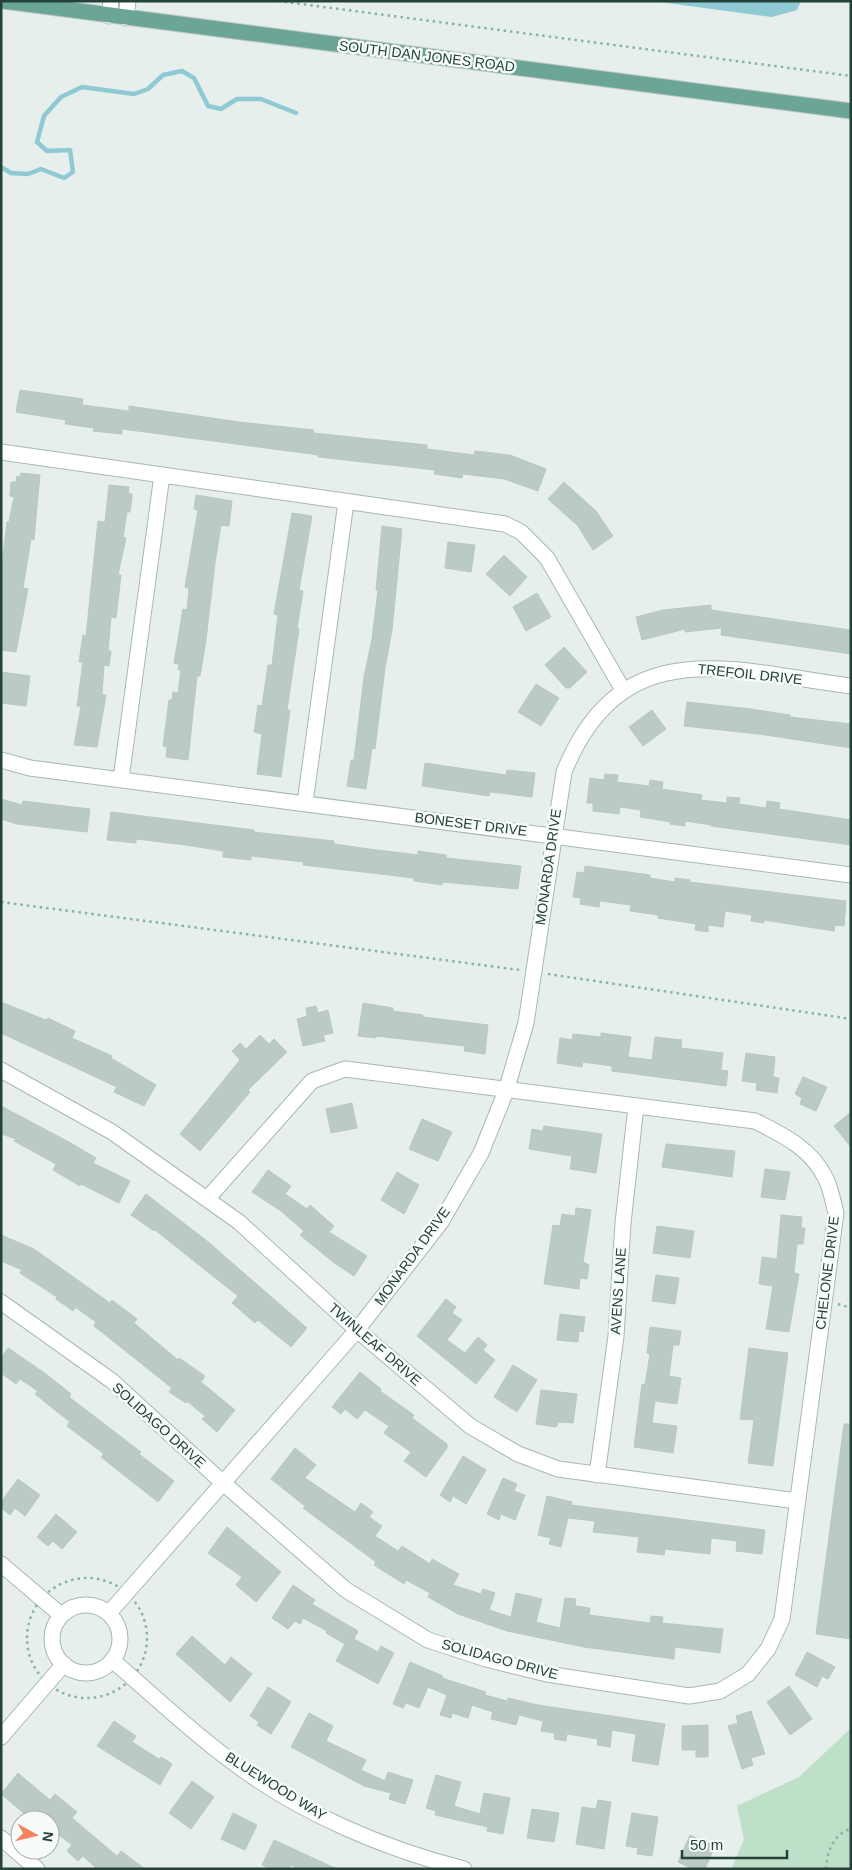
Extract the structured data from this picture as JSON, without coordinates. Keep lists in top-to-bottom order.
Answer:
{
  "streets": {
    "main road": ["SOUTH DAN JONES ROAD"],
    "street": [
      "TREFOIL DRIVE",
      "BONESET DRIVE",
      "MONARDA DRIVE",
      "CHELONE DRIVE",
      "AVENS LANE",
      "TWINLEAF DRIVE",
      "SOLIDAGO DRIVE",
      "BLUEWOOD WAY"
    ]
  },
  "crossings": [
    ["TREFOIL DRIVE", "MONARDA DRIVE"],
    ["BONESET DRIVE", "MONARDA DRIVE"],
    ["MONARDA DRIVE", "CHELONE DRIVE"],
    ["MONARDA DRIVE", "TWINLEAF DRIVE"],
    ["MONARDA DRIVE", "SOLIDAGO DRIVE"],
    ["MONARDA DRIVE", "BLUEWOOD WAY"],
    ["CHELONE DRIVE", "AVENS LANE"],
    ["CHELONE DRIVE", "TWINLEAF DRIVE"],
    ["CHELONE DRIVE", "SOLIDAGO DRIVE"],
    ["AVENS LANE", "TWINLEAF DRIVE"],
    ["TWINLEAF DRIVE", "SOLIDAGO DRIVE"]
  ],
  "scale_bar": "50 m",
  "north": "right"
}
